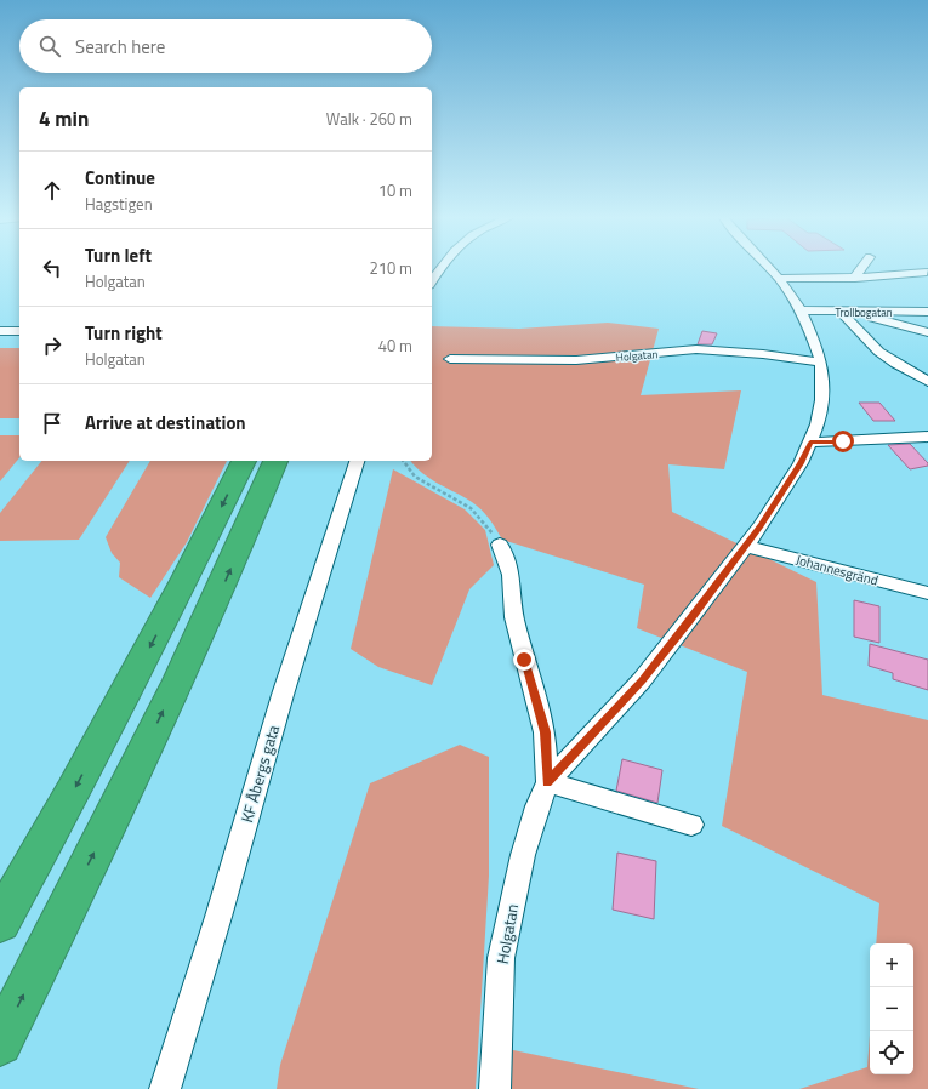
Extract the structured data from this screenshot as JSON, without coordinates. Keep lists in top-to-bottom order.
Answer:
{
  "streets": {
    "street": [
      "Trollbogatan",
      "Holgatan",
      "Johannesgränd",
      "KF Åbergs gata"
    ]
  },
  "crossings": [
    ["Trollbogatan", "Holgatan"],
    ["Holgatan", "Johannesgränd"]
  ],
  "page": {
    "search": "Search here",
    "heading": ["4 min", "Walk · 260 m"],
    "list": [
      ["Continue", "Hagstigen", "10 m"],
      ["Turn left", "Holgatan", "210 m"],
      ["Turn right", "Holgatan", "40 m"],
      "Arrive at destination"
    ],
    "map_buttons": ["+", "−"]
  }
}
